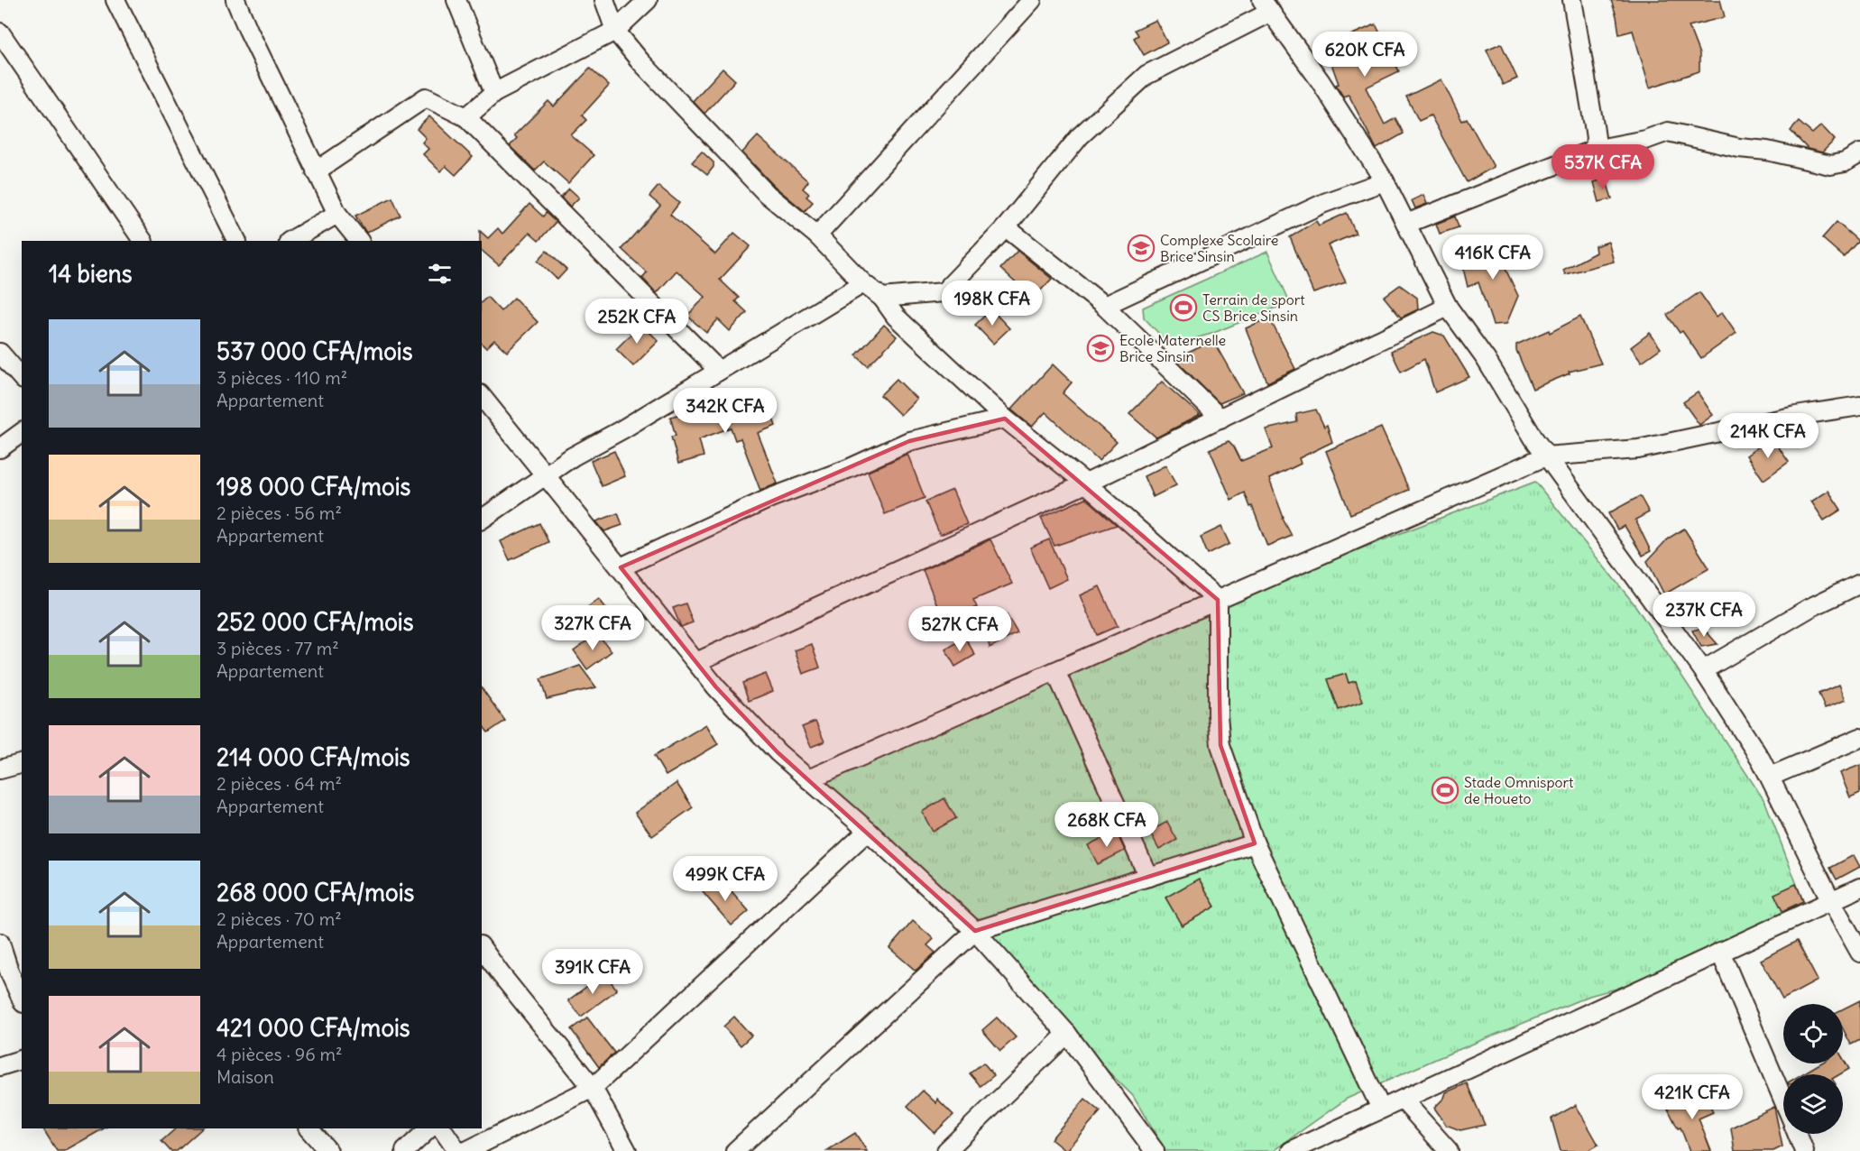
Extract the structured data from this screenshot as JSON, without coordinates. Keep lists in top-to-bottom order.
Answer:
{
  "places": {
    "school or university": ["Complexe Scolaire Brice Sinsin", "Ecole Maternelle Brice Sinsin"],
    "sports": ["Terrain de sport CS Brice Sinsin", "Stade Omnisport de Houeto"]
  },
  "page": {
    "price": [
      "620K CFA",
      "537K CFA",
      "416K CFA",
      "198K CFA",
      "252K CFA",
      "342K CFA",
      "214K CFA",
      "237K CFA",
      "327K CFA",
      "527K CFA",
      "268K CFA",
      "499K CFA",
      "391K CFA",
      "421K CFA"
    ],
    "heading": "14 biens",
    "list": [
      {
        "name": "537 000 CFA/mois",
        "note": "3 pièces · 110 m² · Appartement"
      },
      {
        "name": "198 000 CFA/mois",
        "note": "2 pièces · 56 m² · Appartement"
      },
      {
        "name": "252 000 CFA/mois",
        "note": "3 pièces · 77 m² · Appartement"
      },
      {
        "name": "214 000 CFA/mois",
        "note": "2 pièces · 64 m² · Appartement"
      },
      {
        "name": "268 000 CFA/mois",
        "note": "2 pièces · 70 m² · Appartement"
      },
      {
        "name": "421 000 CFA/mois",
        "note": "4 pièces · 96 m² · Maison"
      }
    ]
  }
}
